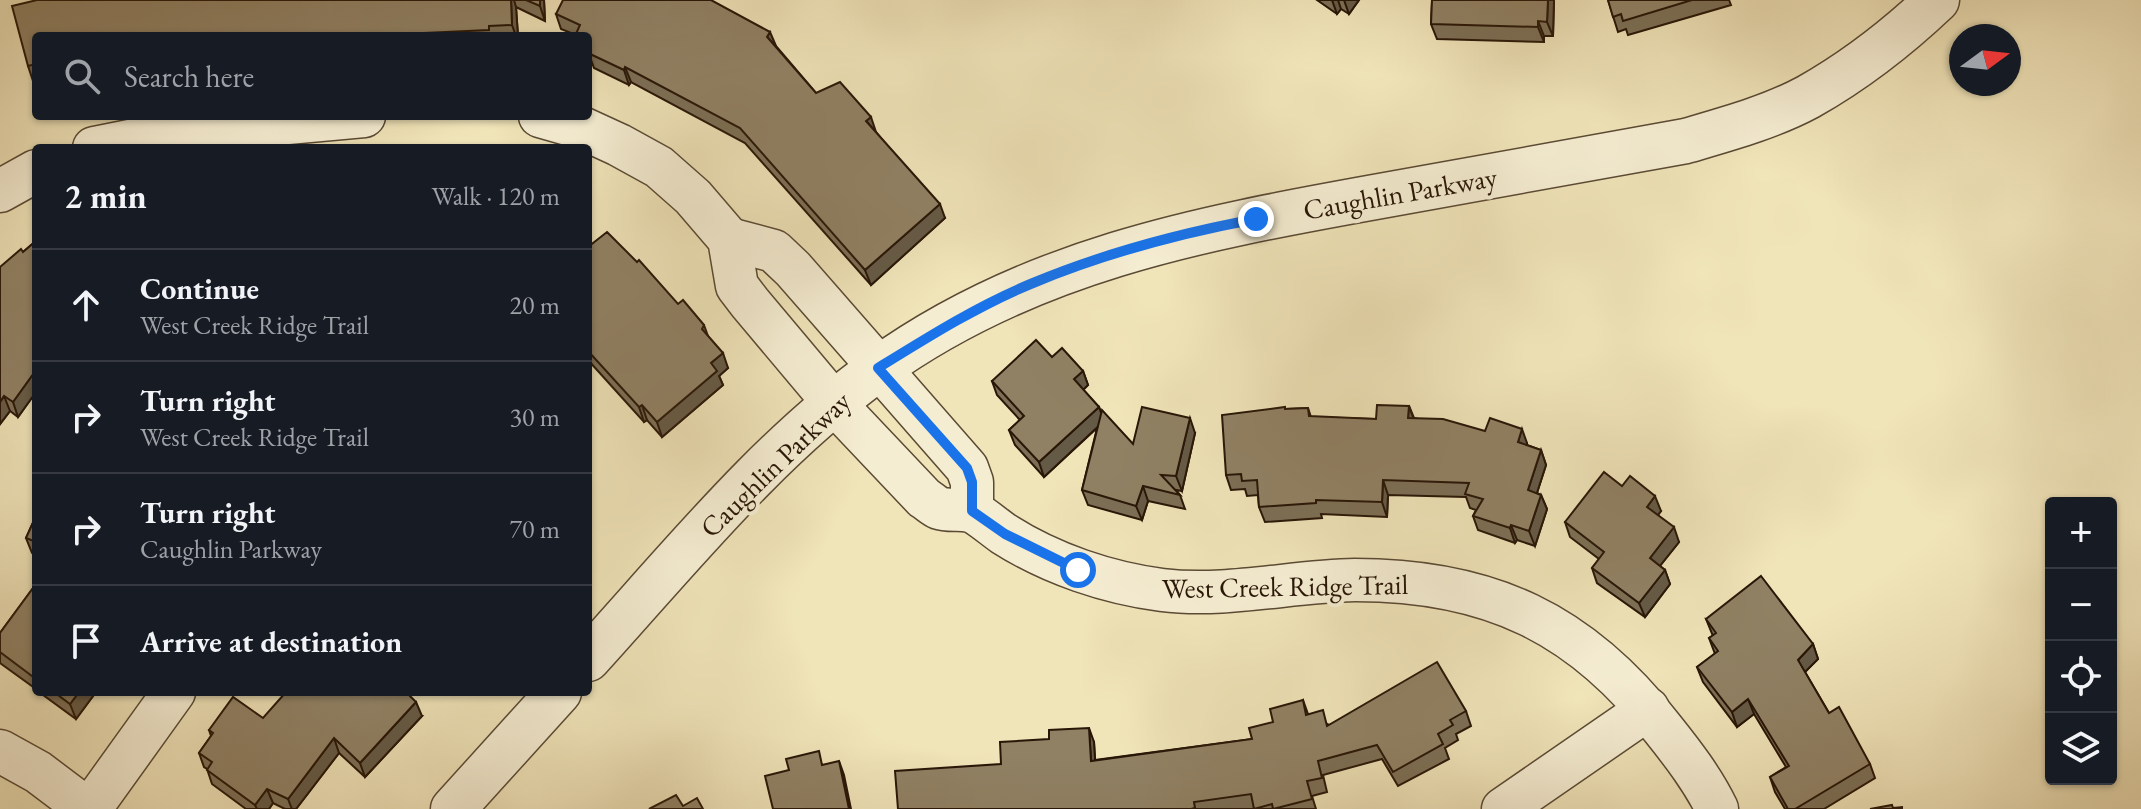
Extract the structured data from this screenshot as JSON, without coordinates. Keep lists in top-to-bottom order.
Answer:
{
  "streets": {
    "street": ["Caughlin Parkway", "West Creek Ridge Trail"]
  },
  "crossings": [
    ["Caughlin Parkway", "West Creek Ridge Trail"]
  ],
  "north": "right",
  "page": {
    "search": "Search here",
    "heading": ["2 min", "Walk · 120 m"],
    "list": [
      ["Continue", "West Creek Ridge Trail", "20 m"],
      ["Turn right", "West Creek Ridge Trail", "30 m"],
      ["Turn right", "Caughlin Parkway", "70 m"],
      "Arrive at destination"
    ],
    "map_buttons": ["+", "−"]
  }
}
